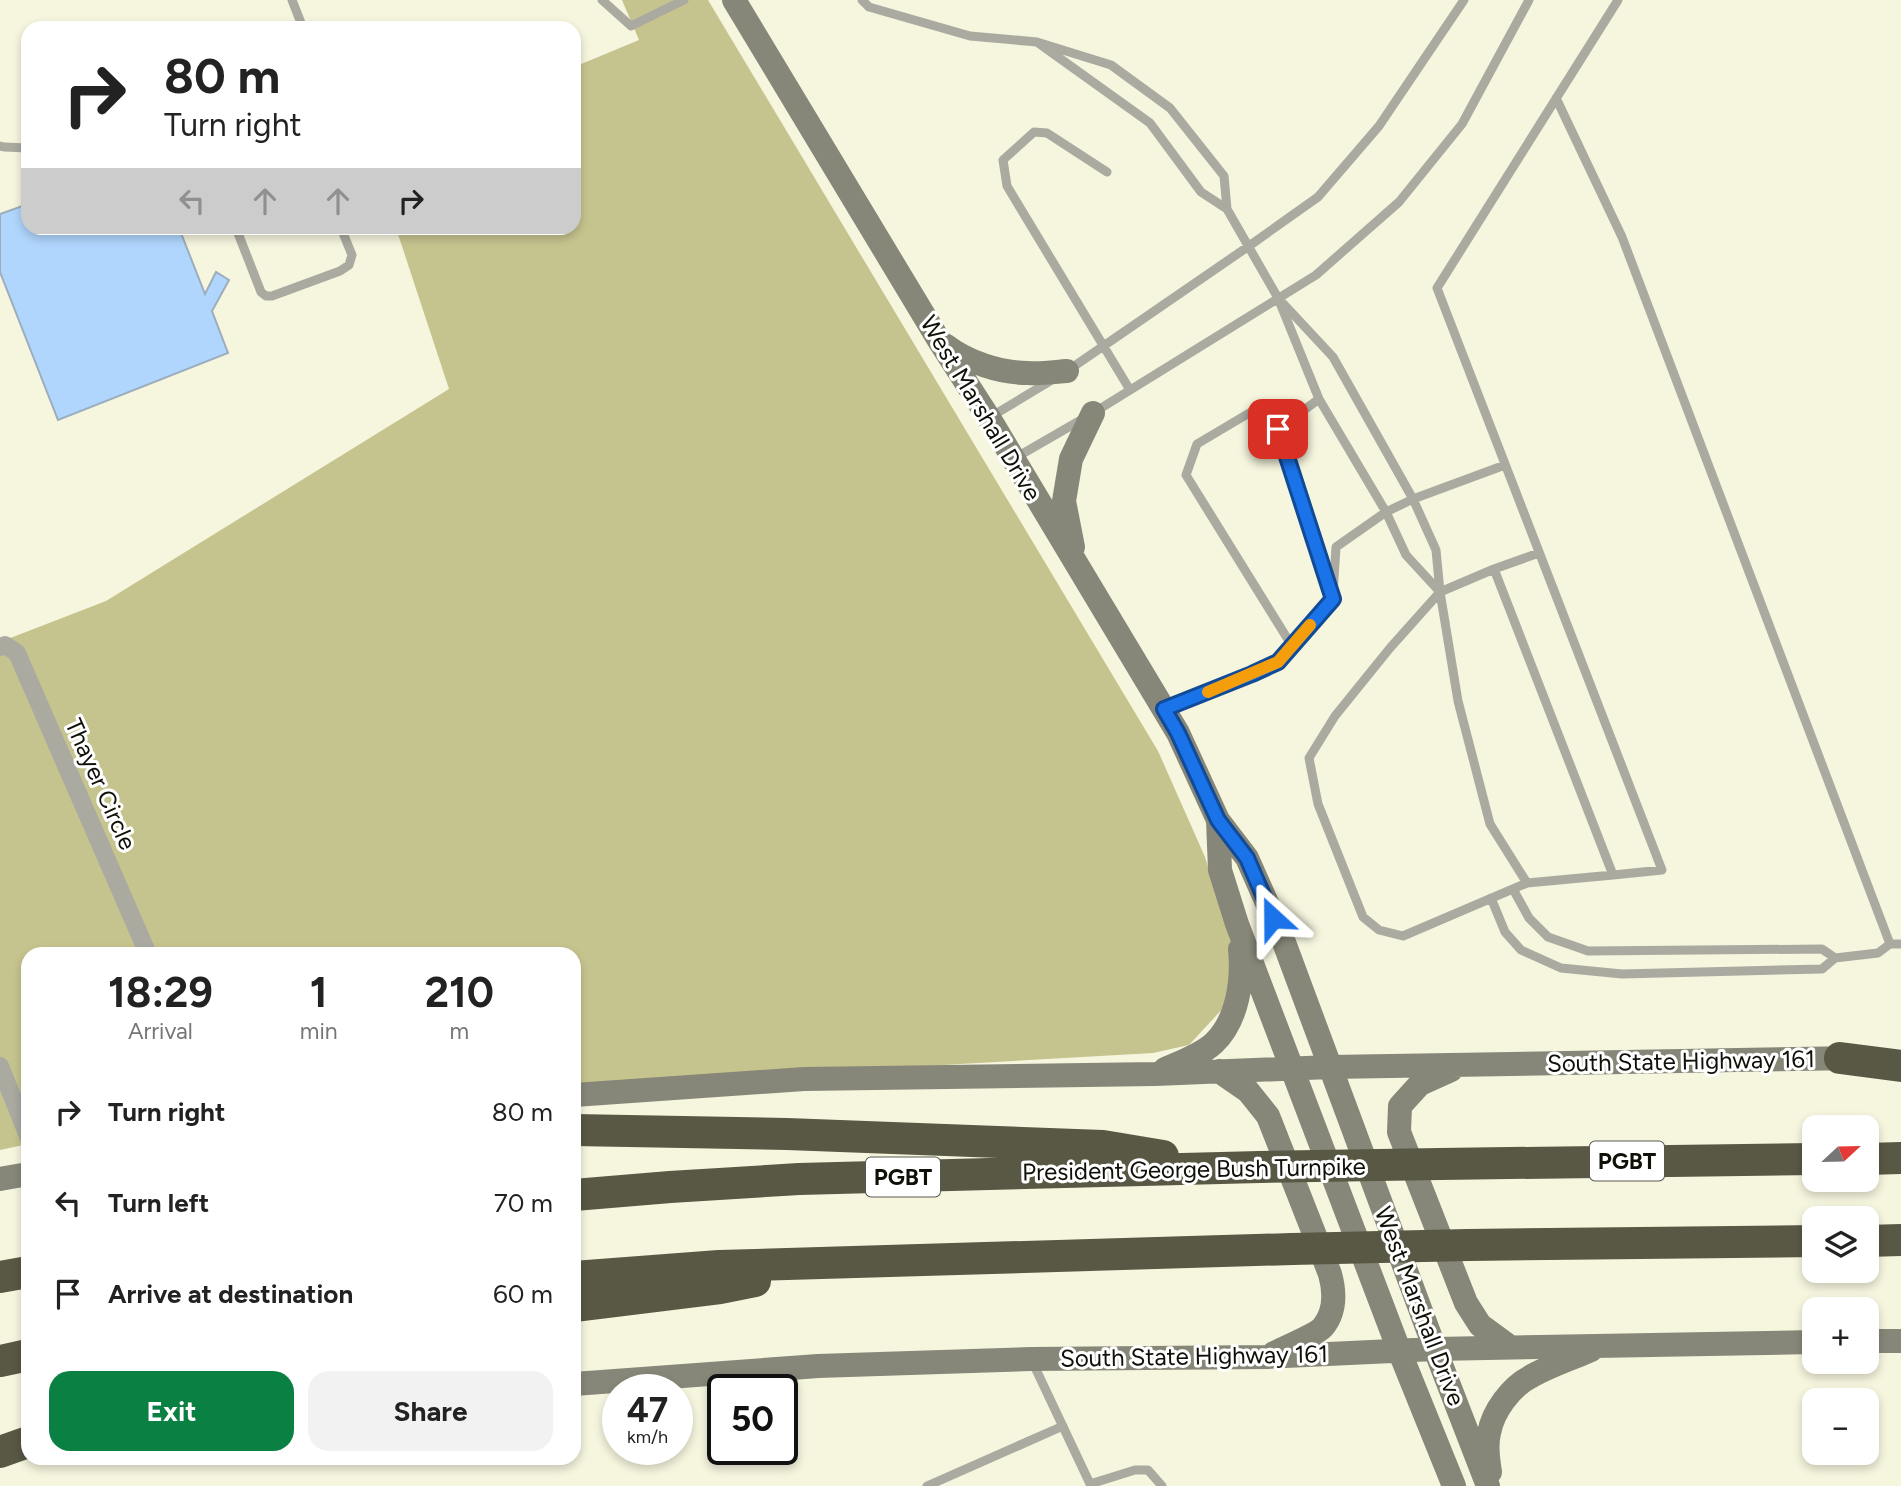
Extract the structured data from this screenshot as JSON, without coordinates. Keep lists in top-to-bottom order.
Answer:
{
  "streets": {
    "highway": ["PGBT", "President George Bush Turnpike"],
    "main road": ["West Marshall Drive", "South State Highway 161"],
    "street": ["Thayer Circle"]
  },
  "crossings": [
    ["West Marshall Drive", "South State Highway 161"]
  ],
  "north": "right",
  "page": {
    "turn": ["80 m", "Turn right"],
    "eta": [
      "18:29",
      "Arrival",
      "1",
      "min",
      "210",
      "m"
    ],
    "list": [
      {
        "name": "Turn right",
        "value": "80 m"
      },
      {
        "name": "Turn left",
        "value": "70 m"
      },
      {
        "name": "Arrive at destination",
        "value": "60 m"
      }
    ],
    "map_buttons": ["+", "−"],
    "buttons": ["Exit", "Share"],
    "speed": "47 km/h",
    "limit": "50"
  }
}
